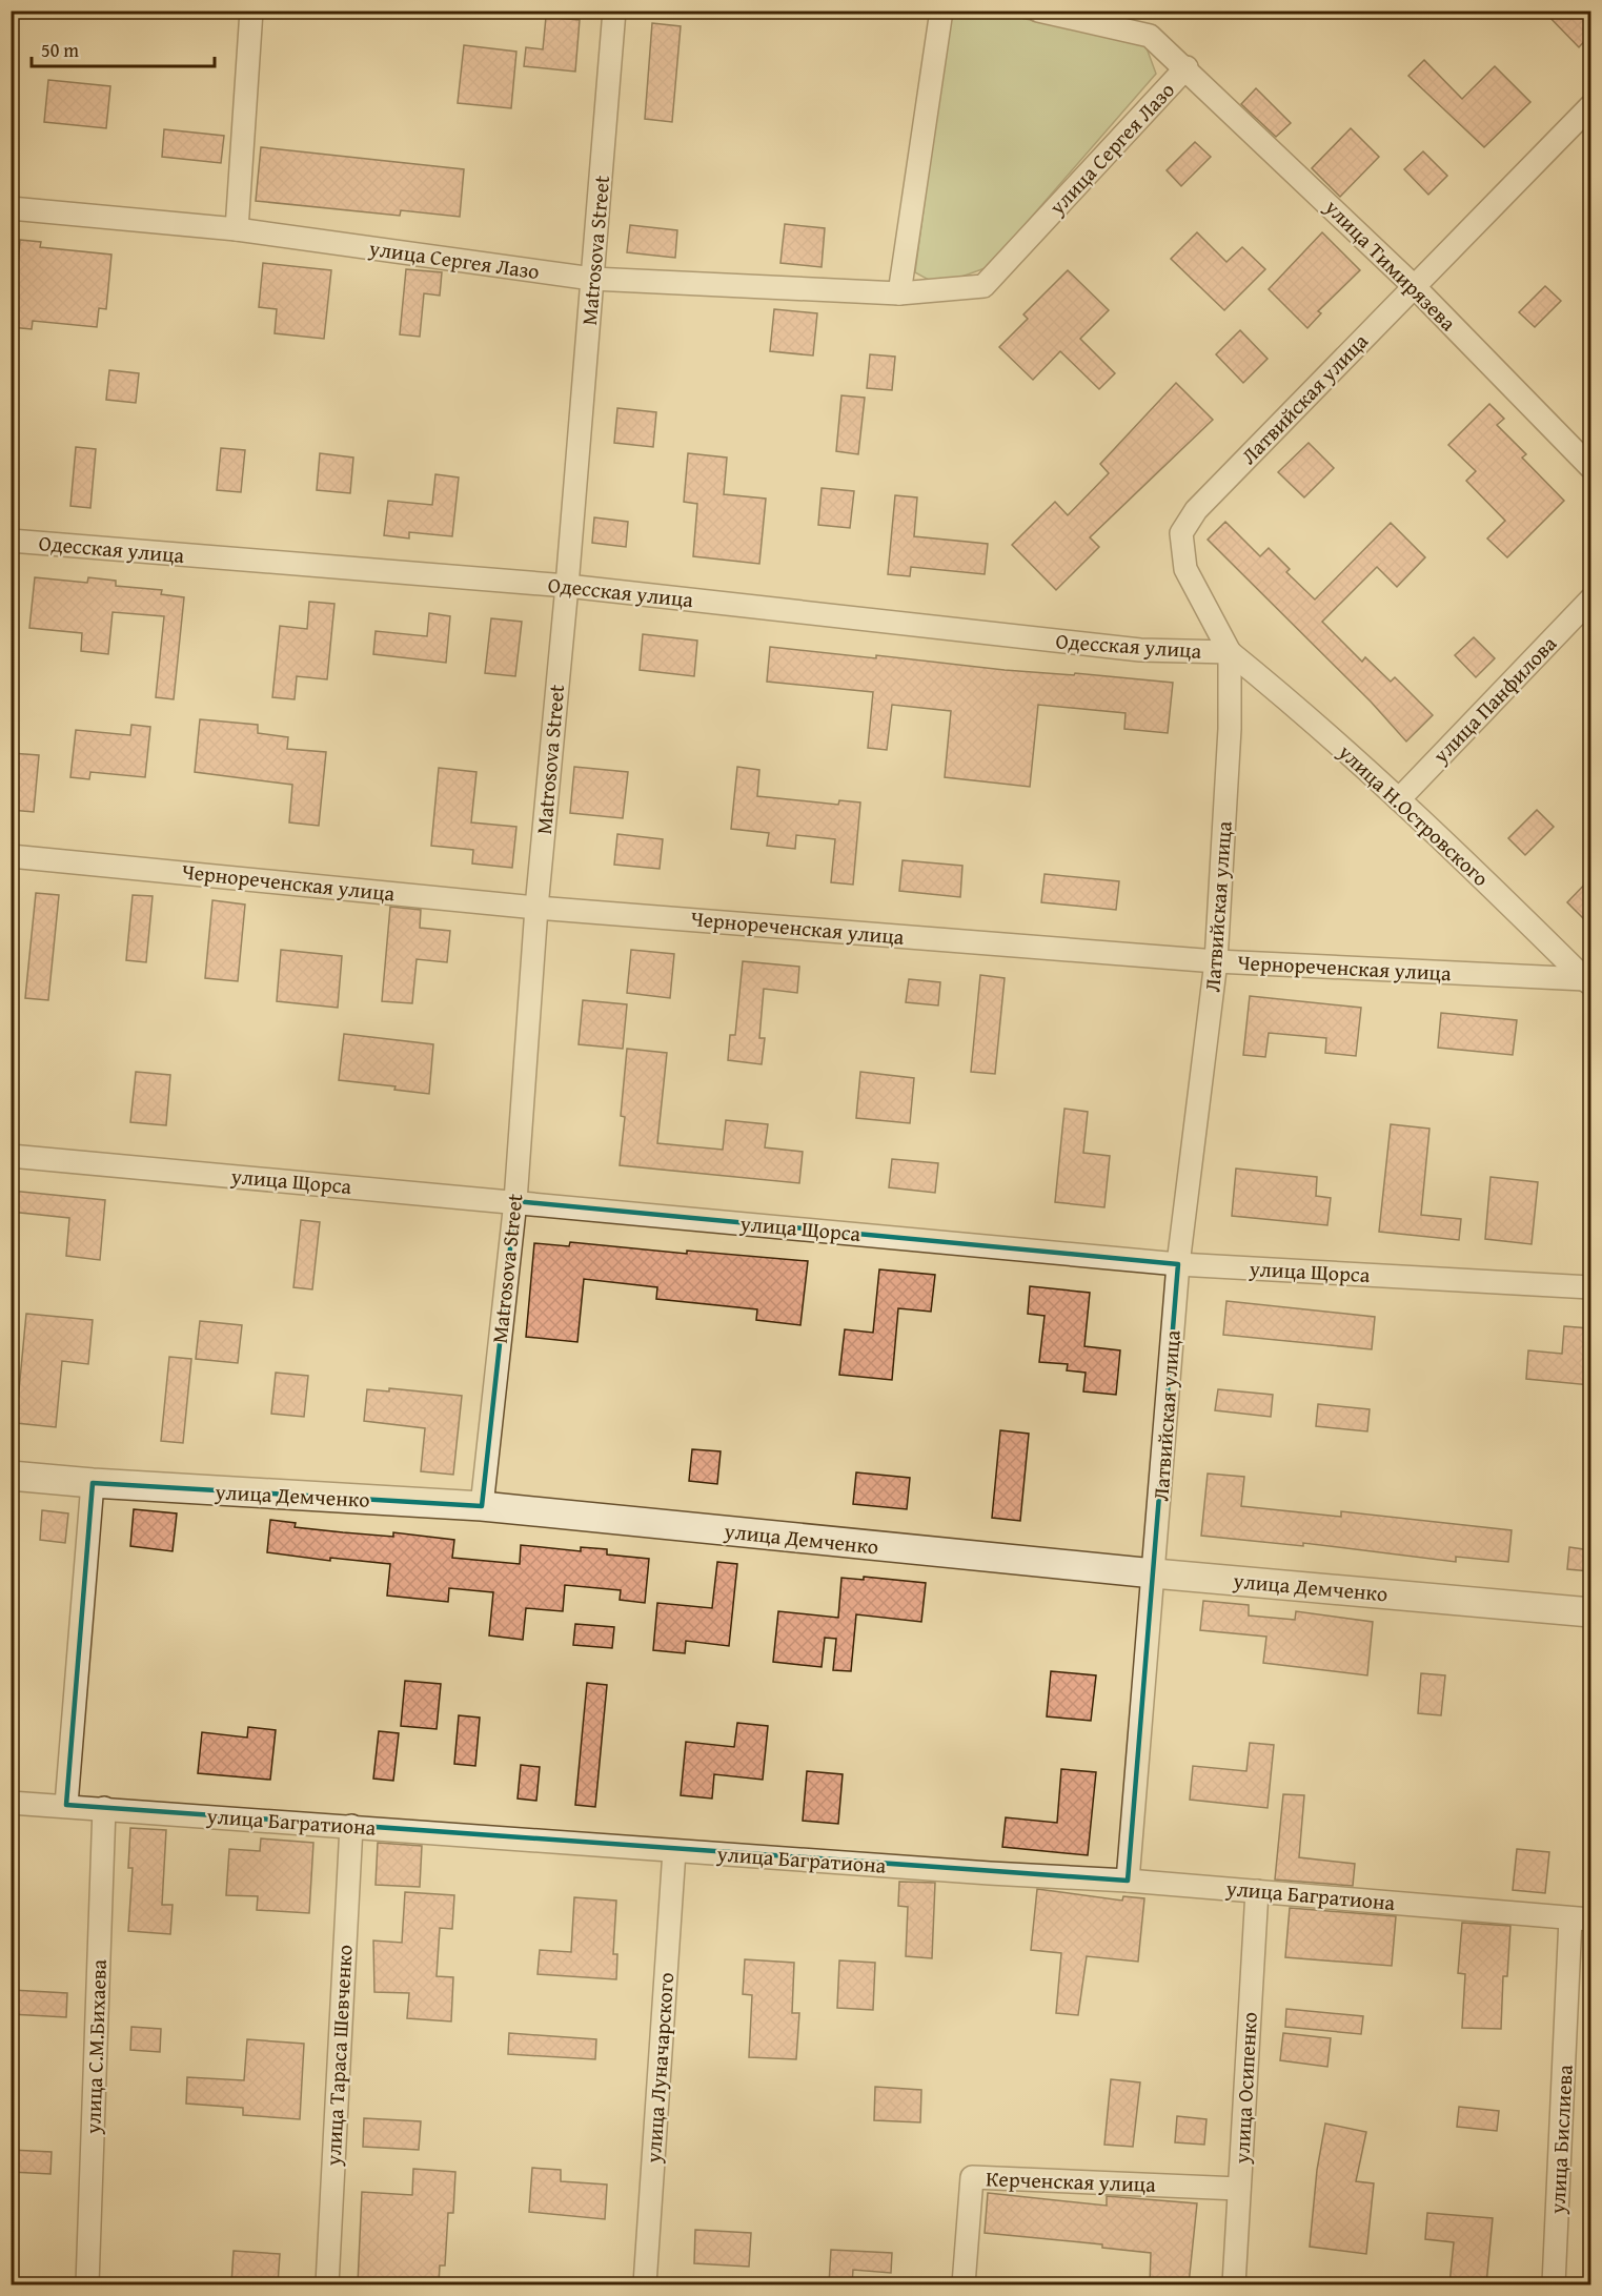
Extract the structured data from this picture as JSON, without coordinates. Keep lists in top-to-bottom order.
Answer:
{
  "streets": {
    "street": [
      "улица Сергея Лазо",
      "Matrosova Street",
      "улица Тимирязева",
      "Латвийская улица",
      "Одесская улица",
      "улица Панфилова",
      "улица Н.Островского",
      "Чернореченская улица",
      "улица Щорса",
      "улица Демченко",
      "улица Багратиона",
      "улица С.М.Бихаева",
      "улица Тараса Шевченко",
      "улица Луначарского",
      "улица Осипенко",
      "улица Бислиева",
      "Керченская улица"
    ]
  },
  "crossings": [
    ["улица Сергея Лазо", "Matrosova Street"],
    ["улица Сергея Лазо", "улица Тимирязева"],
    ["Matrosova Street", "Одесская улица"],
    ["Matrosova Street", "Чернореченская улица"],
    ["Matrosova Street", "улица Щорса"],
    ["Matrosova Street", "улица Демченко"],
    ["улица Тимирязева", "Латвийская улица"],
    ["Латвийская улица", "Одесская улица"],
    ["Латвийская улица", "улица Н.Островского"],
    ["Латвийская улица", "Чернореченская улица"],
    ["Латвийская улица", "улица Щорса"],
    ["Латвийская улица", "улица Демченко"],
    ["Латвийская улица", "улица Багратиона"],
    ["Одесская улица", "улица Н.Островского"],
    ["улица Панфилова", "улица Н.Островского"],
    ["улица Н.Островского", "Чернореченская улица"],
    ["улица Багратиона", "улица С.М.Бихаева"],
    ["улица Багратиона", "улица Тараса Шевченко"],
    ["улица Багратиона", "улица Луначарского"],
    ["улица Багратиона", "улица Осипенко"],
    ["улица Багратиона", "улица Бислиева"],
    ["улица Осипенко", "Керченская улица"]
  ],
  "scale_bar": "50 m"
}
